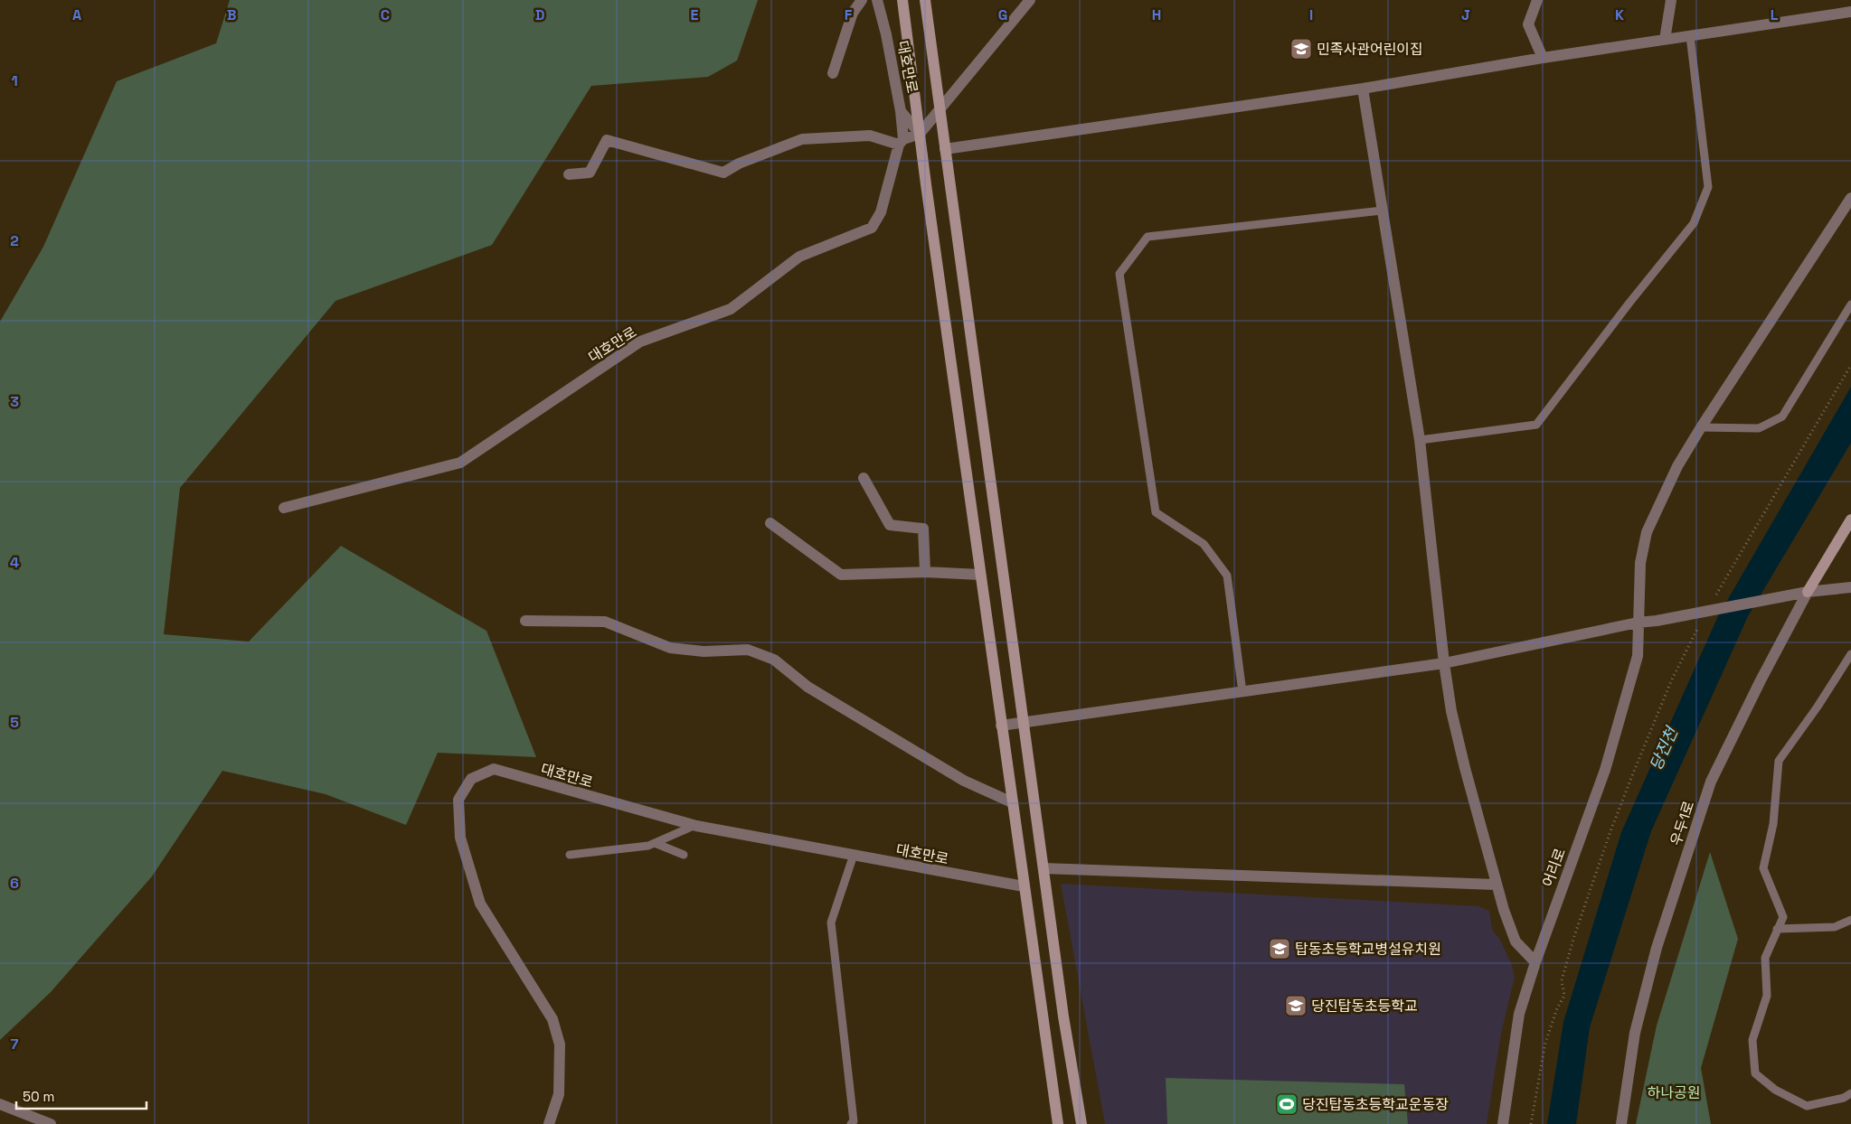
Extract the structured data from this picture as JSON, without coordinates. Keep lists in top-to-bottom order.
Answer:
{
  "streets": {
    "main road": ["대호만로"],
    "street": ["우두1로", "어리로"]
  },
  "water": ["당진천"],
  "parks": ["하나공원"],
  "places": {
    "school or university": ["민족사관어린이집", "탑동초등학교병설유치원", "당진탑동초등학교"],
    "sports": ["당진탑동초등학교운동장"]
  },
  "scale_bar": "50 m",
  "grid": {
    "columns": [
      "A",
      "B",
      "C",
      "D",
      "E",
      "F",
      "G",
      "H",
      "I",
      "J",
      "K",
      "L"
    ],
    "rows": [
      "1",
      "2",
      "3",
      "4",
      "5",
      "6",
      "7"
    ]
  }
}
